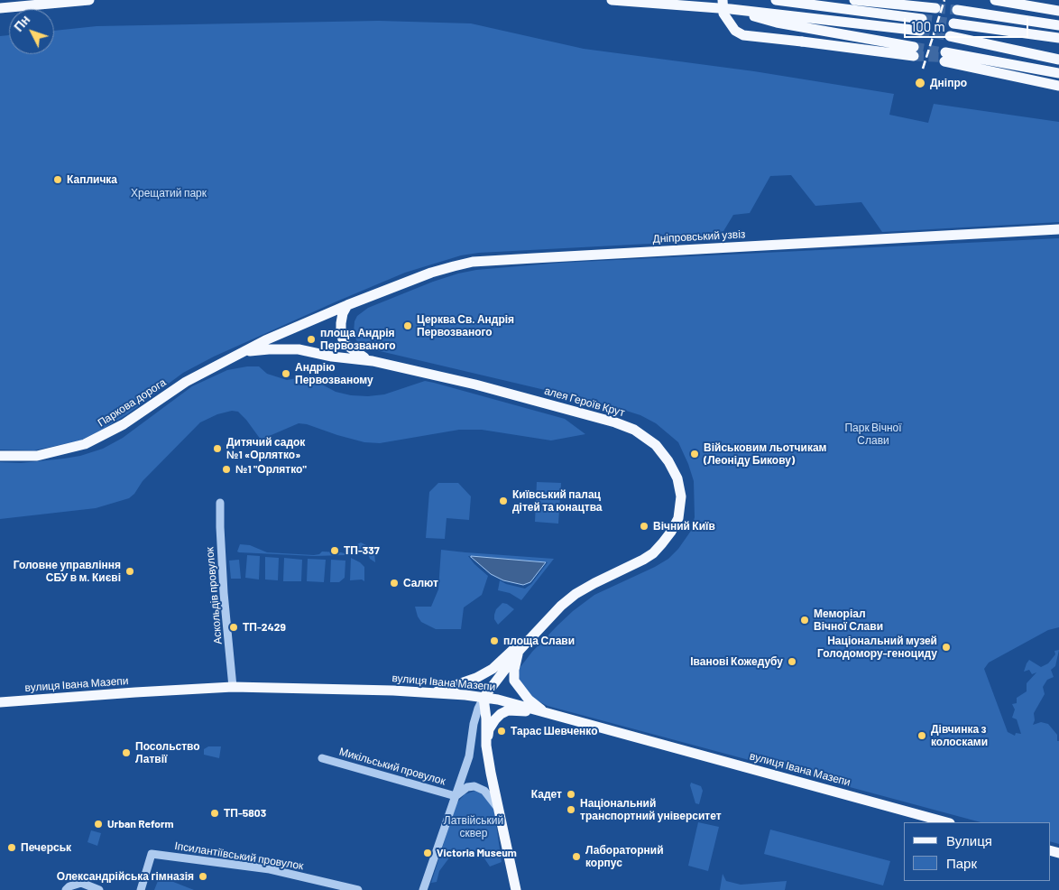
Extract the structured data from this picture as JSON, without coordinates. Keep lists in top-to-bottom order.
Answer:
{
  "streets": {
    "main road": [
      "Дніпровський узвіз",
      "алея Героїв Крут",
      "Паркова дорога",
      "вулиця Івана Мазепи"
    ],
    "street": ["Аскольдів провулок", "Микільський провулок", "Іпсилантіївський провулок"]
  },
  "crossings": [
    ["алея Героїв Крут", "вулиця Івана Мазепи"],
    ["Аскольдів провулок", "вулиця Івана Мазепи"]
  ],
  "parks": ["Хрещатий парк", "Парк Вічної Слави", "Латвійський сквер"],
  "places": [
    "Дніпро",
    "Капличка",
    "Церква Св. Андрія Первозваного",
    "площа Андрія Первозваного",
    "Андрію Первозваному",
    "Дитячий садок №1 «Орлятко»",
    "Військовим льотчикам (Леоніду Бикову)",
    "№1 \"Орлятко\"",
    "Київський палац дітей та юнацтва",
    "Вічний Київ",
    "ТП-337",
    "Головне управління СБУ в м. Києві",
    "Салют",
    "Меморіал Вічної Слави",
    "ТП-2429",
    "площа Слави",
    "Національний музей Голодомору-геноциду",
    "Іванові Кожедубу",
    "Тарас Шевченко",
    "Дівчинка з колосками",
    "Посольство Латвії",
    "Кадет",
    "Національний транспортний університет",
    "ТП-5803",
    "Urban Reform",
    "Печерськ",
    "Victoria Museum",
    "Лабораторний корпус",
    "Олександрійська гімназія"
  ],
  "legend": ["Вулиця", "Парк"],
  "scale_bar": "100 m",
  "north": "top left"
}
